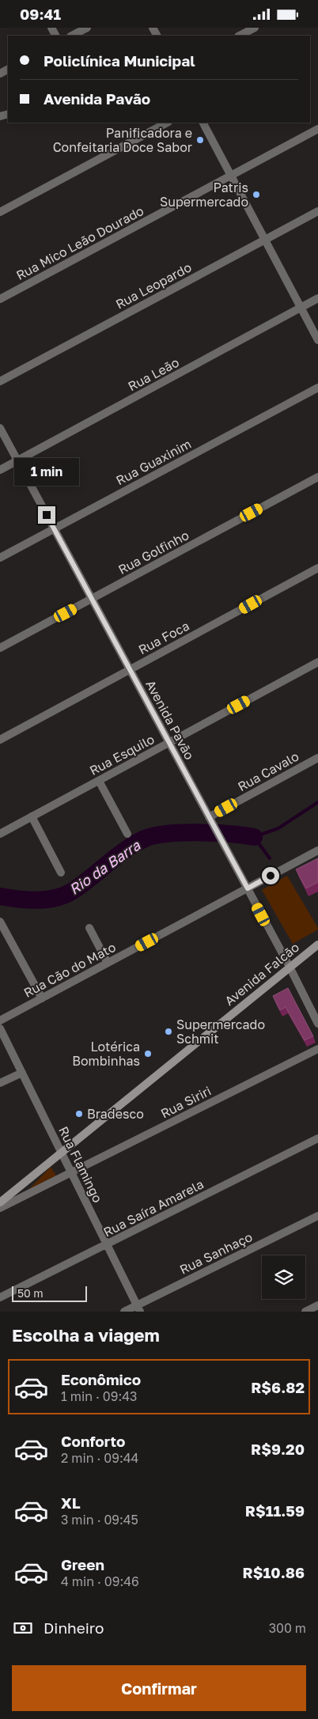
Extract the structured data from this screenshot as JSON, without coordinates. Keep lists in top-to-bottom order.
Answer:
{
  "streets": {
    "main road": ["Avenida Falcão"],
    "street": [
      "Rua Mico Leão Dourado",
      "Rua Leopardo",
      "Rua Leão",
      "Rua Guaxinim",
      "Rua Golfinho",
      "Rua Foca",
      "Avenida Pavão",
      "Rua Esquilo",
      "Rua Cavalo",
      "Rua Cão do Mato",
      "Rua Siriri",
      "Rua Flamingo",
      "Rua Saíra Amarela",
      "Rua Sanhaço"
    ]
  },
  "crossings": [
    ["Rua Leão", "Avenida Pavão"],
    ["Rua Guaxinim", "Avenida Pavão"],
    ["Rua Golfinho", "Avenida Pavão"],
    ["Rua Foca", "Avenida Pavão"],
    ["Avenida Pavão", "Rua Esquilo"],
    ["Avenida Pavão", "Rua Cavalo"],
    ["Avenida Pavão", "Rua Cão do Mato"],
    ["Avenida Pavão", "Avenida Falcão"],
    ["Avenida Falcão", "Rua Flamingo"],
    ["Rua Siriri", "Rua Flamingo"],
    ["Rua Flamingo", "Rua Saíra Amarela"],
    ["Rua Flamingo", "Rua Sanhaço"]
  ],
  "water": ["Rio da Barra"],
  "places": [
    "Panificadora e Confeitaria Doce Sabor",
    "Patris Supermercado",
    "Supermercado Schmit",
    "Lotérica Bombinhas",
    "Bradesco"
  ],
  "scale_bar": "50 m",
  "page": {
    "status": "09:41",
    "banner": ["Policlínica Municipal", "Avenida Pavão"],
    "bubble": "1 min",
    "scale": "50 m",
    "heading": "Escolha a viagem",
    "list": [
      {
        "name": "Econômico",
        "note": "1 min · 09:43",
        "value": "R$6.82"
      },
      {
        "name": "Conforto",
        "note": "2 min · 09:44",
        "value": "R$9.20"
      },
      {
        "name": "XL",
        "note": "3 min · 09:45",
        "value": "R$11.59"
      },
      {
        "name": "Green",
        "note": "4 min · 09:46",
        "value": "R$10.86"
      }
    ],
    "pay": ["Dinheiro", "300 m"],
    "buttons": "Confirmar"
  }
}
